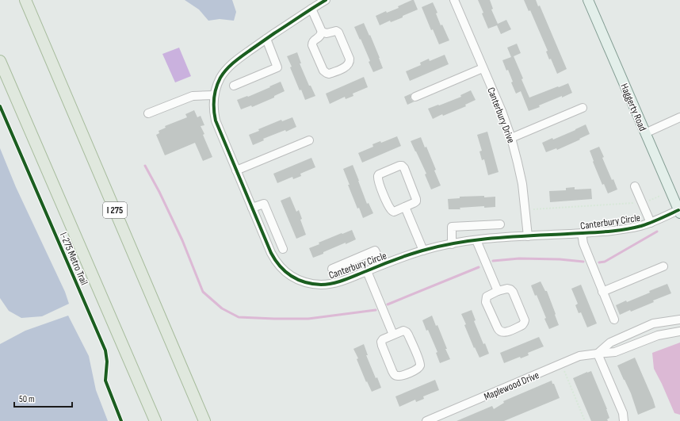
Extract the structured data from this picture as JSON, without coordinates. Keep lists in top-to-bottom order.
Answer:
{
  "streets": {
    "highway": ["I 275"],
    "main road": ["Haggerty Road"],
    "street": ["Canterbury Drive", "Canterbury Circle", "Maplewood Drive"],
    "cycle path": ["I-275 Metro Trail"]
  },
  "crossings": [
    ["Haggerty Road", "Canterbury Circle"],
    ["Canterbury Drive", "Canterbury Circle"]
  ],
  "scale_bar": "50 m"
}
